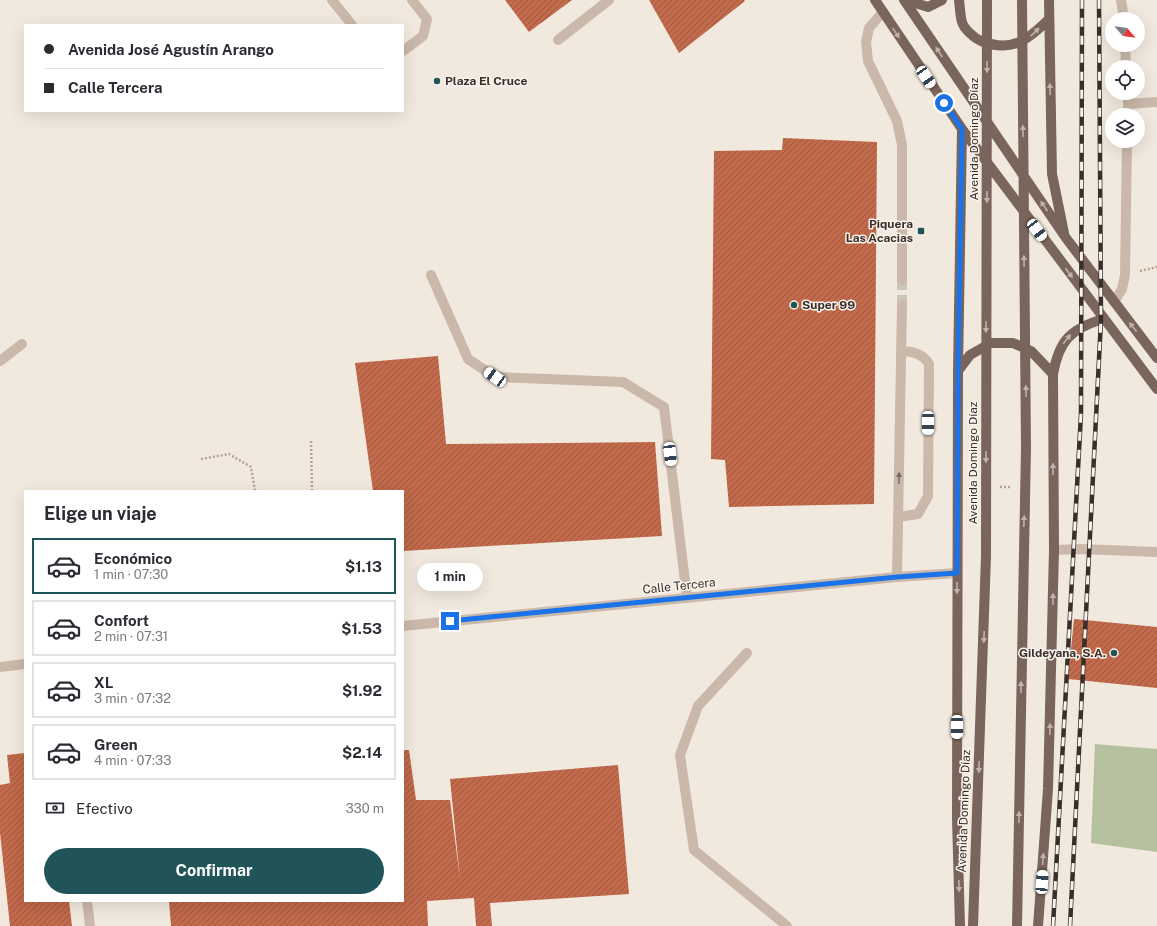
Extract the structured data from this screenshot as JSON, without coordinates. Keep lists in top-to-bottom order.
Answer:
{
  "streets": {
    "main road": ["Avenida Domingo Díaz"],
    "street": ["Calle Tercera"]
  },
  "places": {
    "other": ["Plaza El Cruce", "Super 99", "Gildeyana, S.A."],
    "transit": ["Piquera Las Acacias"]
  },
  "north": "bottom right",
  "page": {
    "banner": ["Avenida José Agustín Arango", "Calle Tercera"],
    "heading": "Elige un viaje",
    "list": [
      {
        "name": "Económico",
        "note": "1 min · 07:30",
        "value": "$1.13"
      },
      {
        "name": "Confort",
        "note": "2 min · 07:31",
        "value": "$1.53"
      },
      {
        "name": "XL",
        "note": "3 min · 07:32",
        "value": "$1.92"
      },
      {
        "name": "Green",
        "note": "4 min · 07:33",
        "value": "$2.14"
      }
    ],
    "bubble": "1 min",
    "pay": ["Efectivo", "330 m"],
    "buttons": "Confirmar"
  }
}
